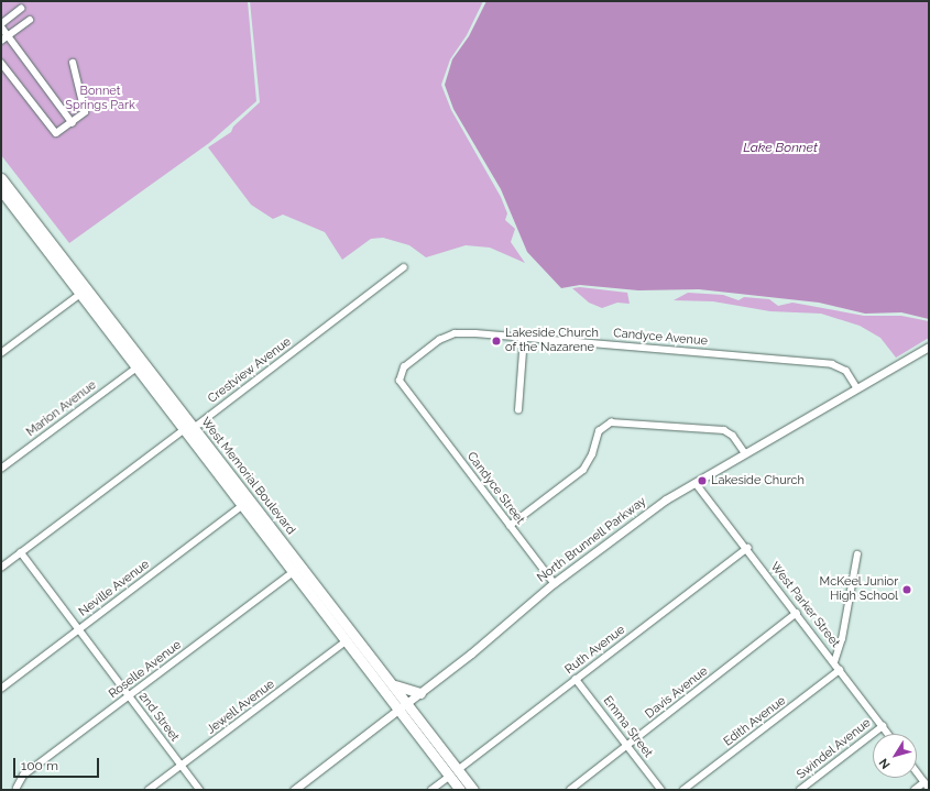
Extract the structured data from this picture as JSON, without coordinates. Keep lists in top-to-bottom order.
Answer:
{
  "streets": {
    "main road": ["West Memorial Boulevard"],
    "street": [
      "Candyce Avenue",
      "Crestview Avenue",
      "Marion Avenue",
      "Candyce Street",
      "North Brunnell Parkway",
      "Neville Avenue",
      "West Parker Street",
      "Ruth Avenue",
      "Roselle Avenue",
      "Davis Avenue",
      "Jewell Avenue",
      "2nd Street",
      "Edith Avenue",
      "Emma Street",
      "Swindel Avenue"
    ]
  },
  "crossings": [
    ["Candyce Avenue", "Candyce Street"],
    ["Candyce Avenue", "North Brunnell Parkway"],
    ["Crestview Avenue", "West Memorial Boulevard"],
    ["Crestview Avenue", "2nd Street"],
    ["Marion Avenue", "West Memorial Boulevard"],
    ["West Memorial Boulevard", "North Brunnell Parkway"],
    ["West Memorial Boulevard", "Neville Avenue"],
    ["West Memorial Boulevard", "Ruth Avenue"],
    ["West Memorial Boulevard", "Roselle Avenue"],
    ["West Memorial Boulevard", "Jewell Avenue"],
    ["Candyce Street", "North Brunnell Parkway"],
    ["North Brunnell Parkway", "West Parker Street"],
    ["Neville Avenue", "2nd Street"],
    ["West Parker Street", "Ruth Avenue"],
    ["West Parker Street", "Davis Avenue"],
    ["West Parker Street", "Edith Avenue"],
    ["West Parker Street", "Swindel Avenue"],
    ["Ruth Avenue", "Emma Street"],
    ["Roselle Avenue", "2nd Street"],
    ["Davis Avenue", "Emma Street"],
    ["Jewell Avenue", "2nd Street"]
  ],
  "water": ["Lake Bonnet"],
  "parks": ["Bonnet Springs Park"],
  "places": ["Lakeside Church of the Nazarene", "Lakeside Church", "McKeel Junior High School"],
  "scale_bar": "100 m",
  "north": "bottom left"
}
